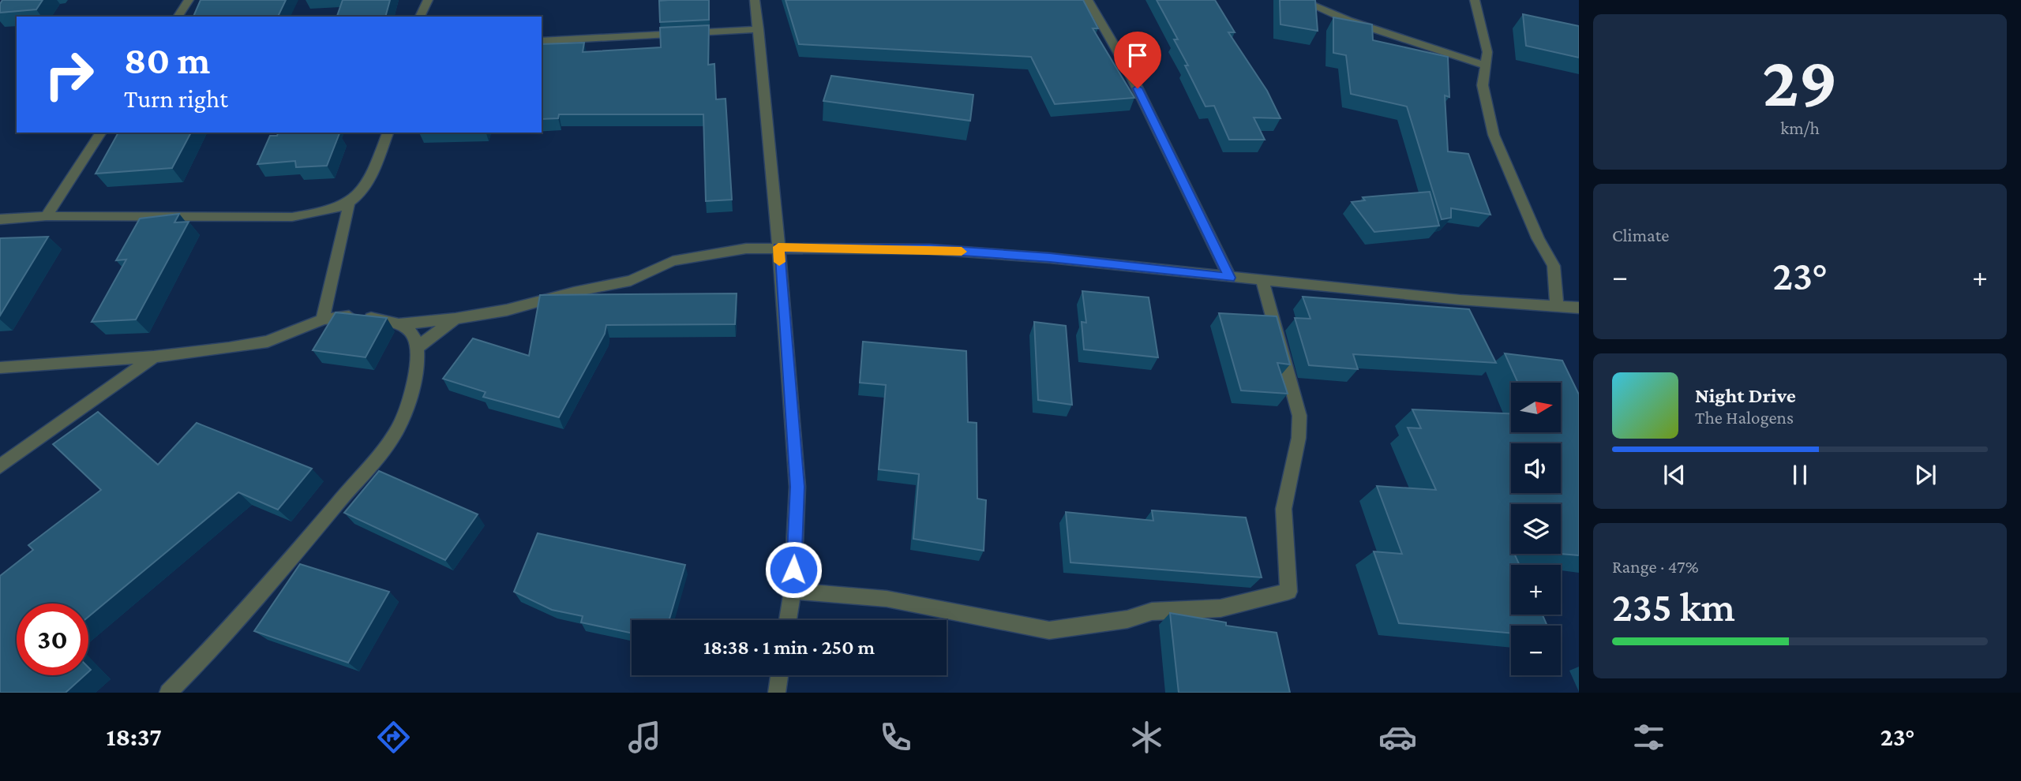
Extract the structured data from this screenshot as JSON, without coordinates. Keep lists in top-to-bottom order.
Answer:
{
  "north": "right",
  "page": {
    "tile": [
      ["29", "km/h"],
      "Climate",
      ["Range · 47%", "235 km"]
    ],
    "turn": ["80 m", "Turn right"],
    "heat": ["−", "23°", "+"],
    "song": ["Night Drive", "The Halogens"],
    "map_buttons": ["+", "−"],
    "limit": "30",
    "trip": "18:38 · 1 min · 250 m",
    "tabs": ["18:37", "23°"]
  }
}
